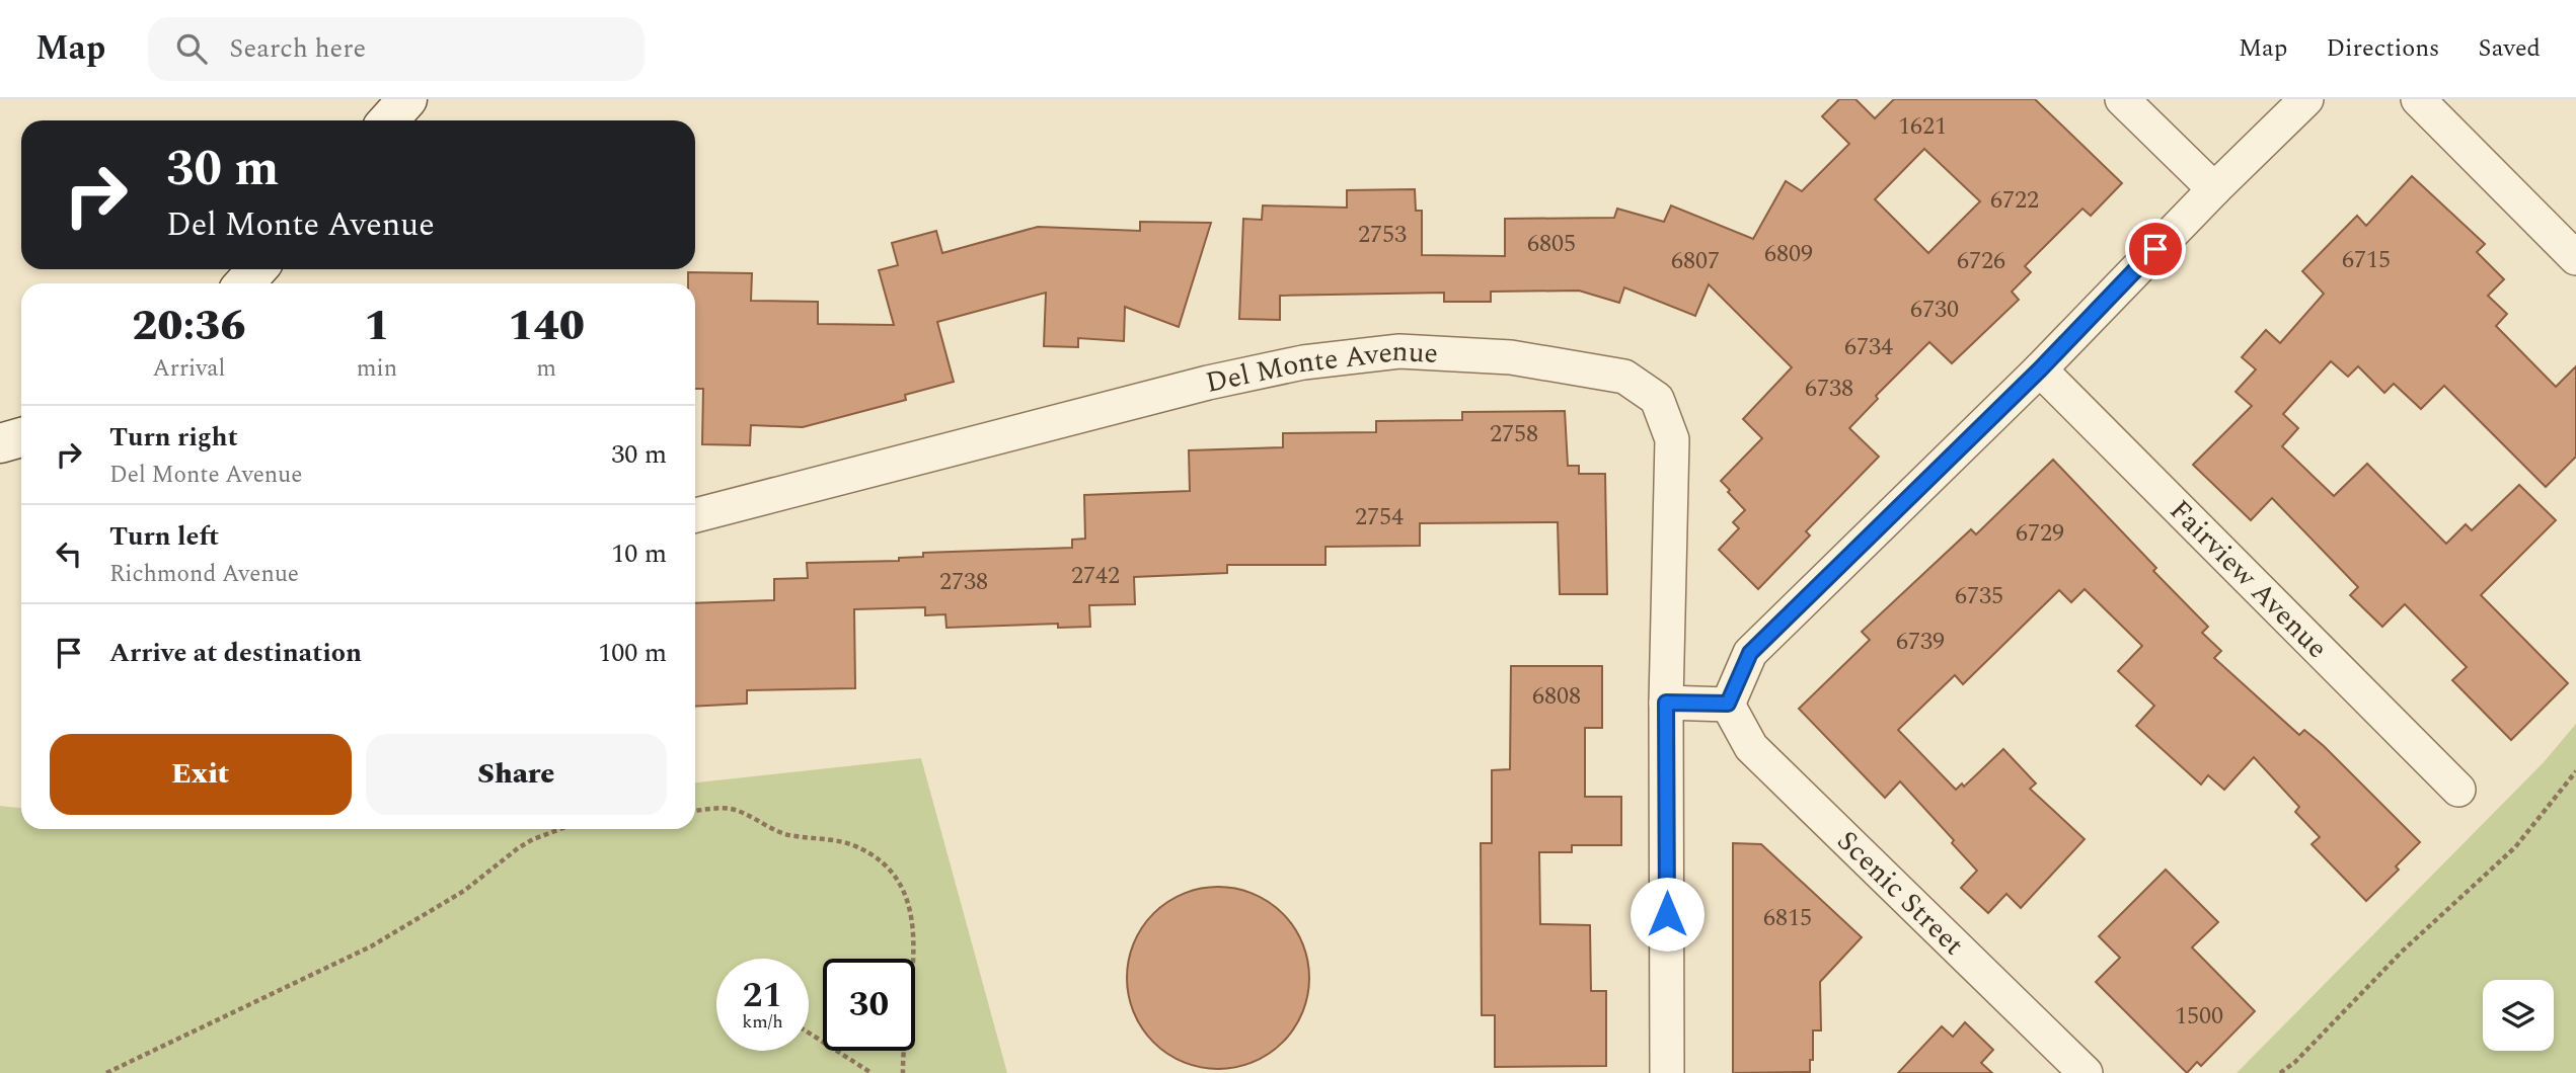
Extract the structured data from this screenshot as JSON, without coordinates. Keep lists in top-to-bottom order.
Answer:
{
  "streets": {
    "street": ["Del Monte Avenue", "Fairview Avenue", "Scenic Street"]
  },
  "house_numbers": [
    "1621",
    "6722",
    "2753",
    "6805",
    "6809",
    "6715",
    "6807",
    "6726",
    "6730",
    "6734",
    "6738",
    "2758",
    "2754",
    "6729",
    "2742",
    "2738",
    "6735",
    "6739",
    "6808",
    "6815",
    "1500"
  ],
  "page": {
    "header": "Map",
    "search": "Search here",
    "nav": ["Map", "Directions", "Saved"],
    "turn": ["30 m", "Del Monte Avenue"],
    "eta": [
      "20:36",
      "Arrival",
      "1",
      "min",
      "140",
      "m"
    ],
    "list": [
      {
        "name": "Turn right",
        "note": "Del Monte Avenue",
        "value": "30 m"
      },
      {
        "name": "Turn left",
        "note": "Richmond Avenue",
        "value": "10 m"
      },
      {
        "name": "Arrive at destination",
        "value": "100 m"
      }
    ],
    "buttons": ["Exit", "Share"],
    "speed": "21 km/h",
    "limit": "30"
  }
}
